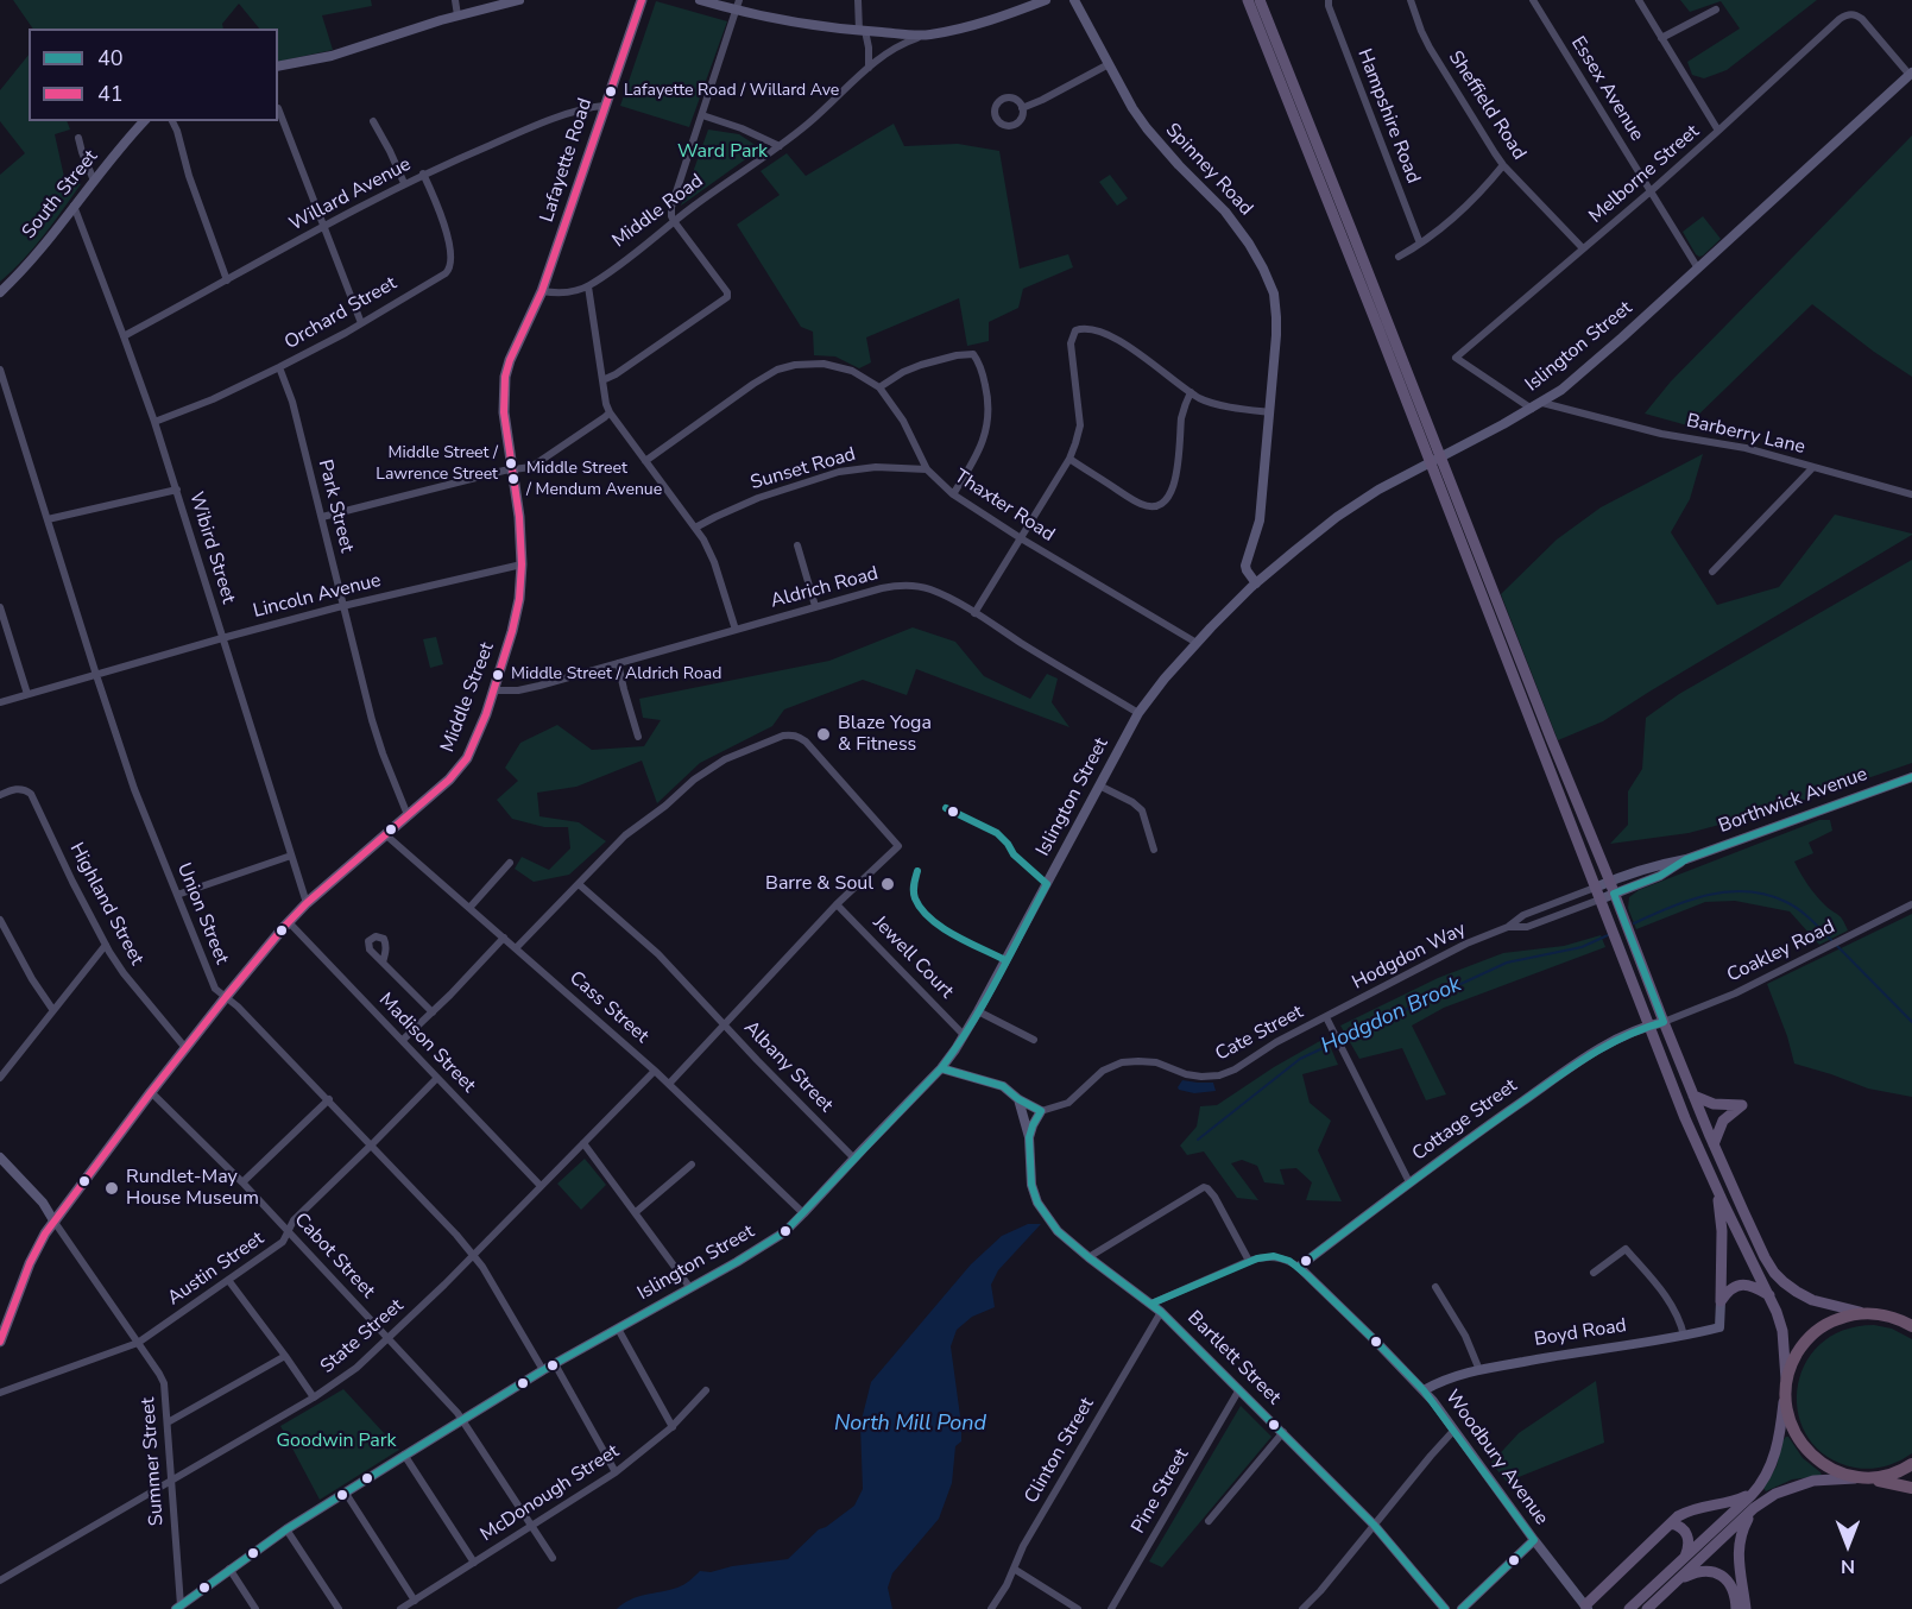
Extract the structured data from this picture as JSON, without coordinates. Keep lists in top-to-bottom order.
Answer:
{
  "streets": {
    "main road": ["Lafayette Road", "Middle Street"],
    "street": [
      "Essex Avenue",
      "Sheffield Road",
      "Hampshire Road",
      "Spinney Road",
      "Melborne Street",
      "South Street",
      "Willard Avenue",
      "Middle Road",
      "Orchard Street",
      "Islington Street",
      "Barberry Lane",
      "Sunset Road",
      "Park Street",
      "Thaxter Road",
      "Wibird Street",
      "Aldrich Road",
      "Lincoln Avenue",
      "Borthwick Avenue",
      "Highland Street",
      "Union Street",
      "Coakley Road",
      "Hodgdon Way",
      "Jewell Court",
      "Cass Street",
      "Cate Street",
      "Madison Street",
      "Albany Street",
      "Cottage Street",
      "Cabot Street",
      "Austin Street",
      "Boyd Road",
      "State Street",
      "Bartlett Street",
      "Clinton Street",
      "Woodbury Avenue",
      "Summer Street",
      "Pine Street",
      "McDonough Street"
    ]
  },
  "crossings": [
    ["Essex Avenue", "Melborne Street"],
    ["Essex Avenue", "Islington Street"],
    ["Sheffield Road", "Melborne Street"],
    ["Lafayette Road", "Willard Avenue"],
    ["Lafayette Road", "Middle Road"],
    ["Lafayette Road", "Middle Street"],
    ["Spinney Road", "Islington Street"],
    ["Melborne Street", "Islington Street"],
    ["South Street", "Wibird Street"],
    ["Willard Avenue", "Orchard Street"],
    ["Willard Avenue", "Wibird Street"],
    ["Middle Road", "Middle Street"],
    ["Orchard Street", "Park Street"],
    ["Orchard Street", "Wibird Street"],
    ["Islington Street", "Barberry Lane"],
    ["Islington Street", "Thaxter Road"],
    ["Islington Street", "Aldrich Road"],
    ["Islington Street", "Union Street"],
    ["Islington Street", "Jewell Court"],
    ["Islington Street", "Cass Street"],
    ["Islington Street", "Albany Street"],
    ["Islington Street", "Cabot Street"],
    ["Islington Street", "Summer Street"],
    ["Sunset Road", "Thaxter Road"],
    ["Park Street", "Lincoln Avenue"],
    ["Park Street", "Middle Street"],
    ["Wibird Street", "Lincoln Avenue"],
    ["Wibird Street", "Middle Street"],
    ["Aldrich Road", "Middle Street"],
    ["Lincoln Avenue", "Middle Street"],
    ["Lincoln Avenue", "Union Street"],
    ["Middle Street", "Highland Street"],
    ["Middle Street", "Union Street"],
    ["Middle Street", "Cass Street"],
    ["Middle Street", "Madison Street"],
    ["Middle Street", "Cabot Street"],
    ["Middle Street", "Summer Street"],
    ["Borthwick Avenue", "Hodgdon Way"],
    ["Union Street", "Austin Street"],
    ["Union Street", "State Street"],
    ["Coakley Road", "Cottage Street"],
    ["Hodgdon Way", "Cate Street"],
    ["Cass Street", "Albany Street"],
    ["Cass Street", "State Street"],
    ["Cate Street", "Cottage Street"],
    ["Cate Street", "Bartlett Street"],
    ["Madison Street", "Austin Street"],
    ["Madison Street", "State Street"],
    ["Cottage Street", "Woodbury Avenue"],
    ["Cabot Street", "Austin Street"],
    ["Cabot Street", "State Street"],
    ["Cabot Street", "McDonough Street"],
    ["Austin Street", "Summer Street"],
    ["Boyd Road", "Woodbury Avenue"],
    ["State Street", "Summer Street"],
    ["Bartlett Street", "Clinton Street"],
    ["Bartlett Street", "Woodbury Avenue"],
    ["Bartlett Street", "Pine Street"]
  ],
  "water": ["Hodgdon Brook", "North Mill Pond"],
  "parks": ["Ward Park", "Goodwin Park"],
  "places": [
    "Lafayette Road / Willard Ave",
    "Middle Street / Lawrence Street",
    "Middle Street / Mendum Avenue",
    "Middle Street / Aldrich Road",
    "Blaze Yoga & Fitness",
    "Barre & Soul",
    "Rundlet-May House Museum"
  ],
  "lines": ["transit line 41", "transit line 40"],
  "legend": ["40", "41"],
  "north": "bottom"
}
